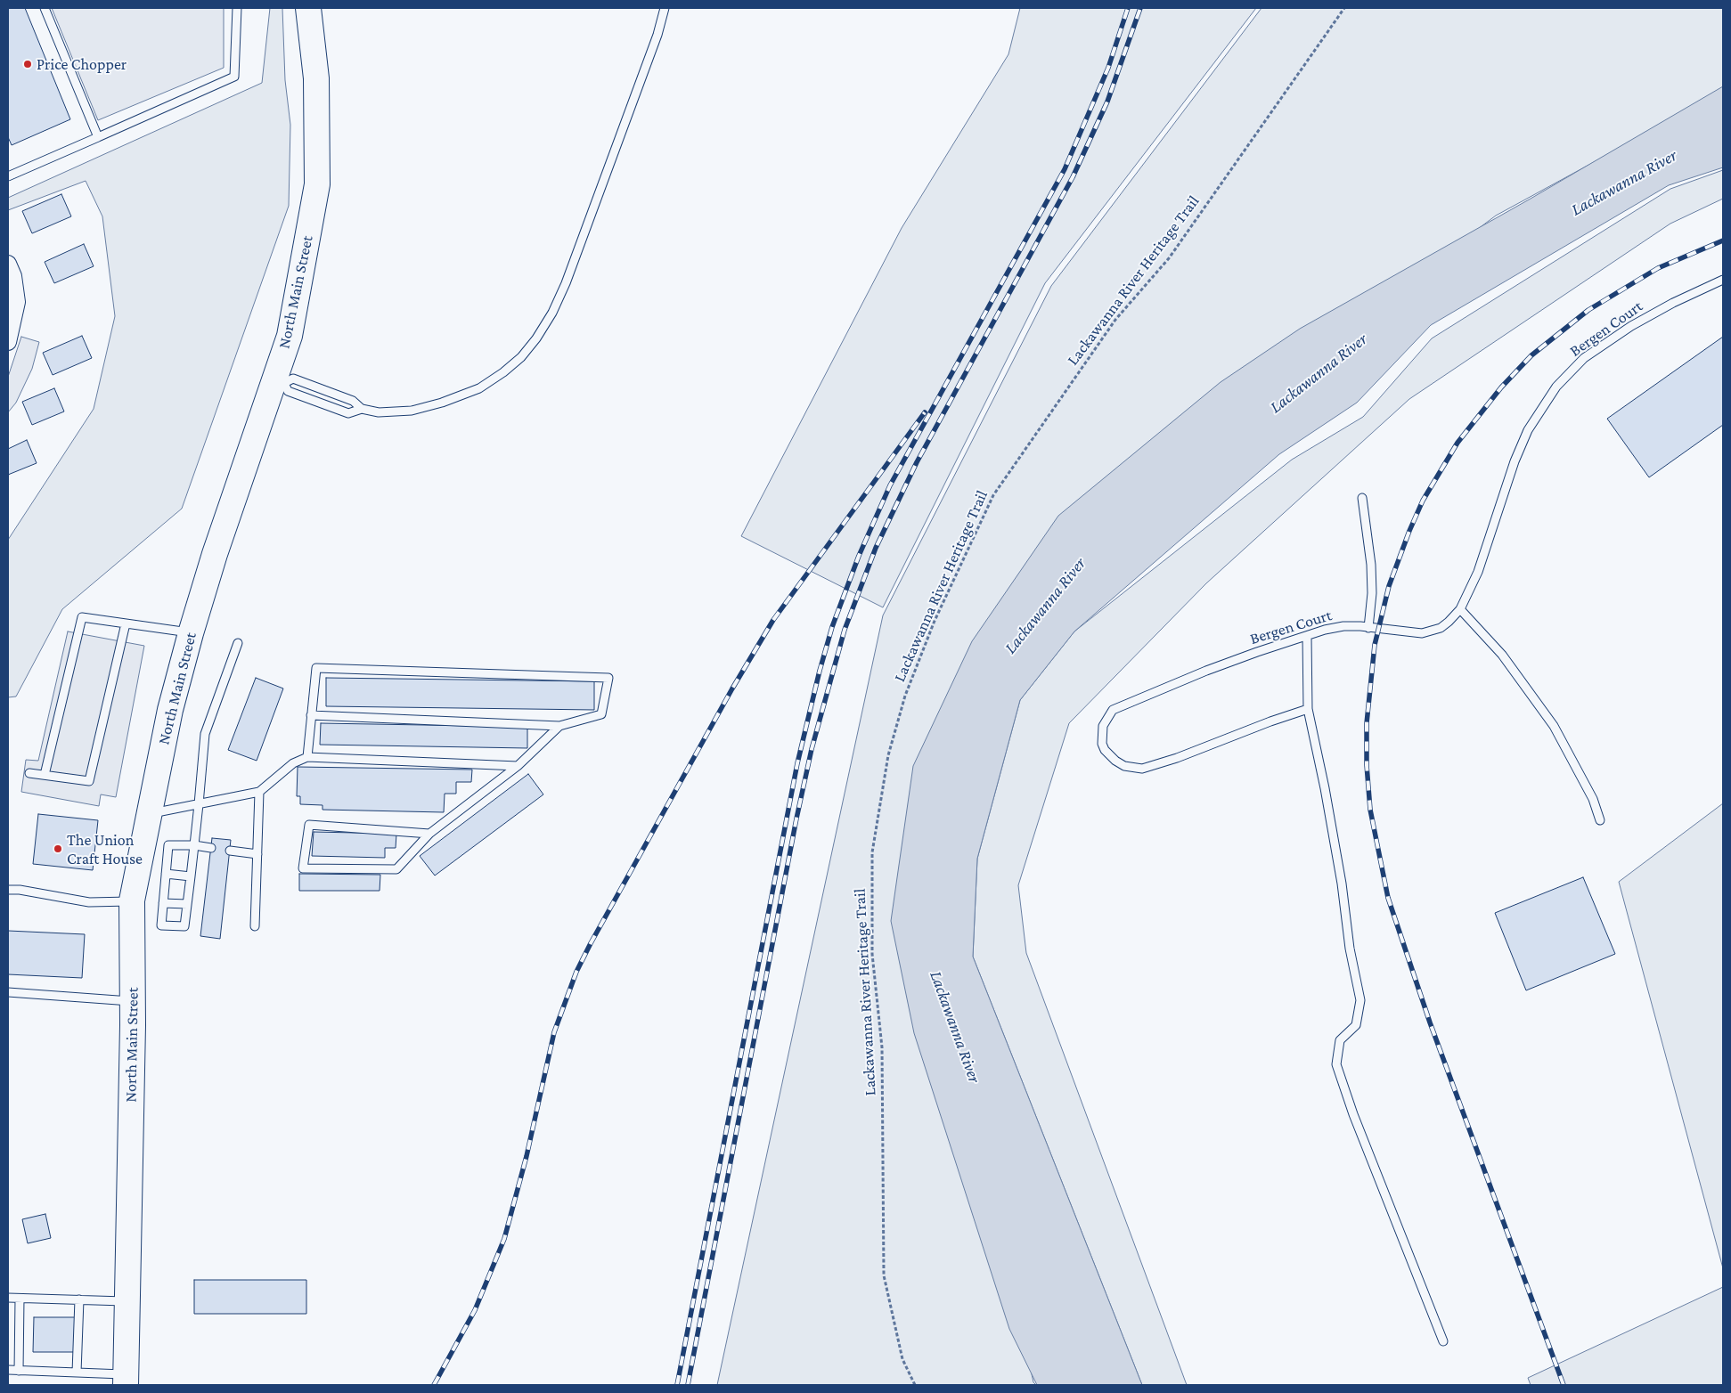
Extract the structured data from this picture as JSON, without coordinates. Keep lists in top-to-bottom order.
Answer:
{
  "streets": {
    "main road": ["North Main Street"],
    "lane": ["Bergen Court"],
    "path": ["Lackawanna River Heritage Trail"]
  },
  "water": ["Lackawanna River"],
  "places": ["Price Chopper", "The Union Craft House"]
}
